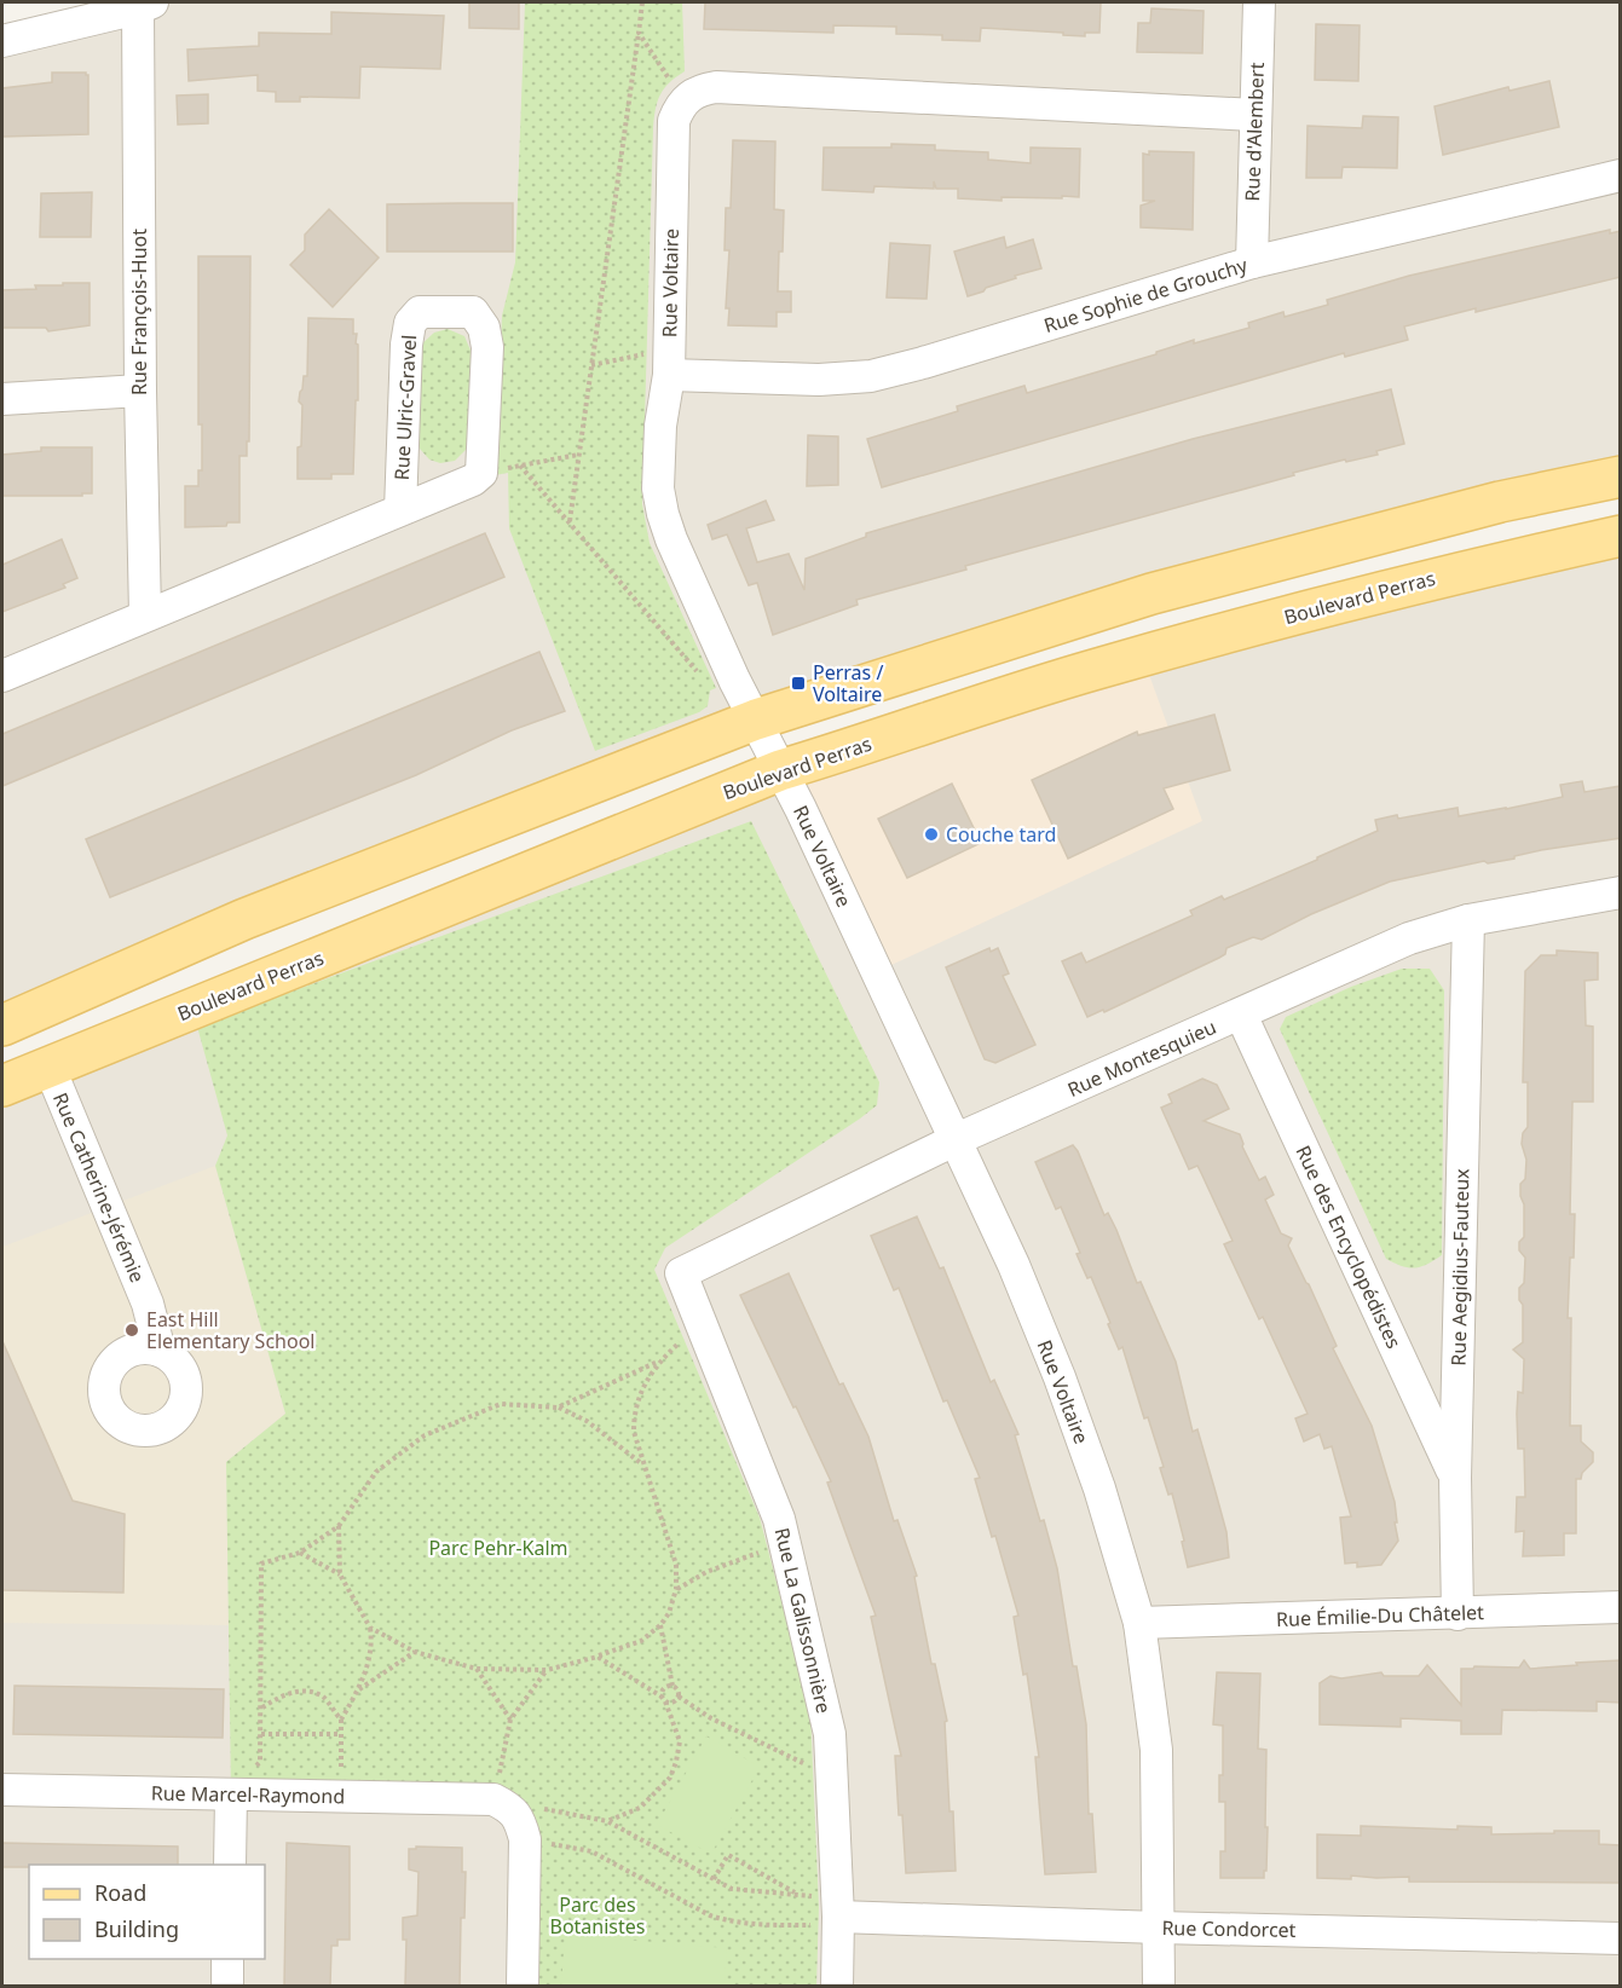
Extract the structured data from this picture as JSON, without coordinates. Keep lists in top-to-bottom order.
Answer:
{
  "streets": {
    "main road": ["Boulevard Perras"],
    "street": [
      "Rue d'Alembert",
      "Rue Voltaire",
      "Rue Sophie de Grouchy",
      "Rue François-Huot",
      "Rue Ulric-Gravel",
      "Rue Montesquieu",
      "Rue Catherine-Jérémie",
      "Rue des Encyclopédistes",
      "Rue Aegidius-Fauteux",
      "Rue Émilie-Du Châtelet",
      "Rue La Galissonnière",
      "Rue Marcel-Raymond",
      "Rue Condorcet"
    ]
  },
  "crossings": [
    ["Rue d'Alembert", "Rue Sophie de Grouchy"],
    ["Rue Voltaire", "Rue Sophie de Grouchy"],
    ["Rue Voltaire", "Boulevard Perras"],
    ["Rue Voltaire", "Rue Montesquieu"],
    ["Rue Voltaire", "Rue Émilie-Du Châtelet"],
    ["Rue Voltaire", "Rue Condorcet"],
    ["Rue François-Huot", "Rue Ulric-Gravel"],
    ["Boulevard Perras", "Rue Catherine-Jérémie"],
    ["Rue Montesquieu", "Rue des Encyclopédistes"],
    ["Rue Montesquieu", "Rue Aegidius-Fauteux"],
    ["Rue Montesquieu", "Rue La Galissonnière"],
    ["Rue des Encyclopédistes", "Rue Aegidius-Fauteux"],
    ["Rue Aegidius-Fauteux", "Rue Émilie-Du Châtelet"],
    ["Rue La Galissonnière", "Rue Condorcet"]
  ],
  "parks": ["Parc Pehr-Kalm", "Parc des Botanistes"],
  "places": {
    "transit": ["Perras / Voltaire"],
    "other": ["Couche tard", "East Hill Elementary School"]
  },
  "legend": ["Road", "Building"]
}
